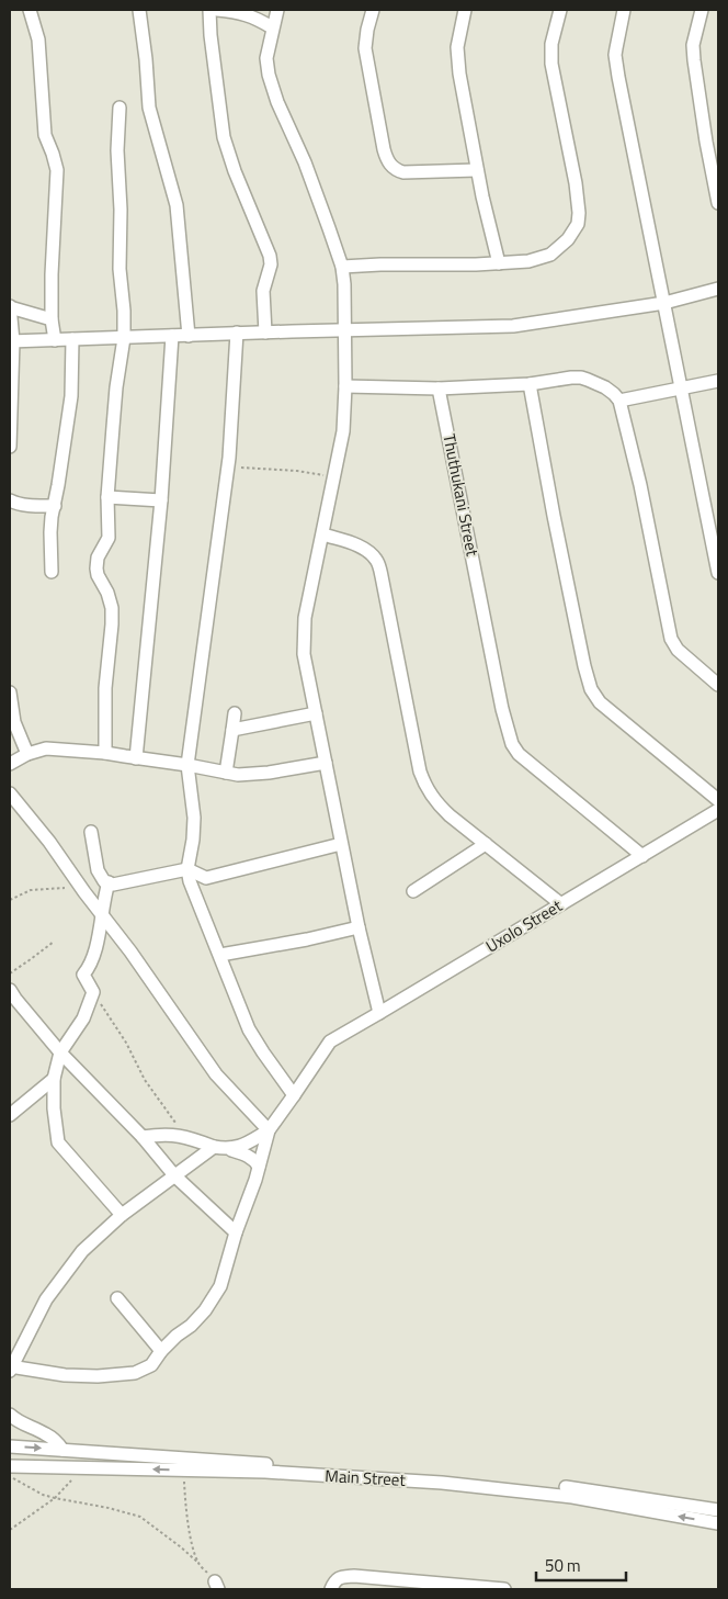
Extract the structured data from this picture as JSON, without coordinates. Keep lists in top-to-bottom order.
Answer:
{
  "streets": {
    "street": ["Thuthukani Street", "Uxolo Street", "Main Street"]
  },
  "crossings": [
    ["Thuthukani Street", "Uxolo Street"]
  ],
  "scale_bar": "50 m"
}
